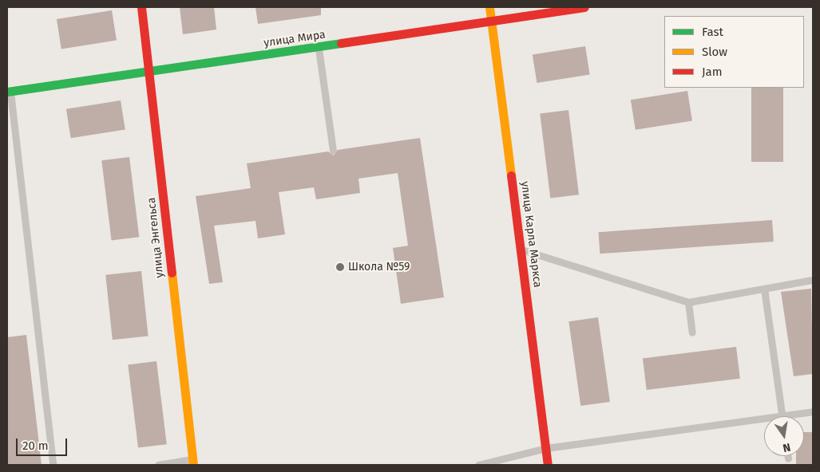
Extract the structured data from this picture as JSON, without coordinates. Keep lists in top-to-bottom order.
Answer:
{
  "streets": {
    "street": ["улица Мира", "улица Карла Маркса", "улица Энгельса"]
  },
  "crossings": [
    ["улица Мира", "улица Карла Маркса"],
    ["улица Мира", "улица Энгельса"]
  ],
  "places": ["Школа №59"],
  "legend": ["Fast", "Slow", "Jam"],
  "scale_bar": "20 m",
  "north": "bottom"
}
